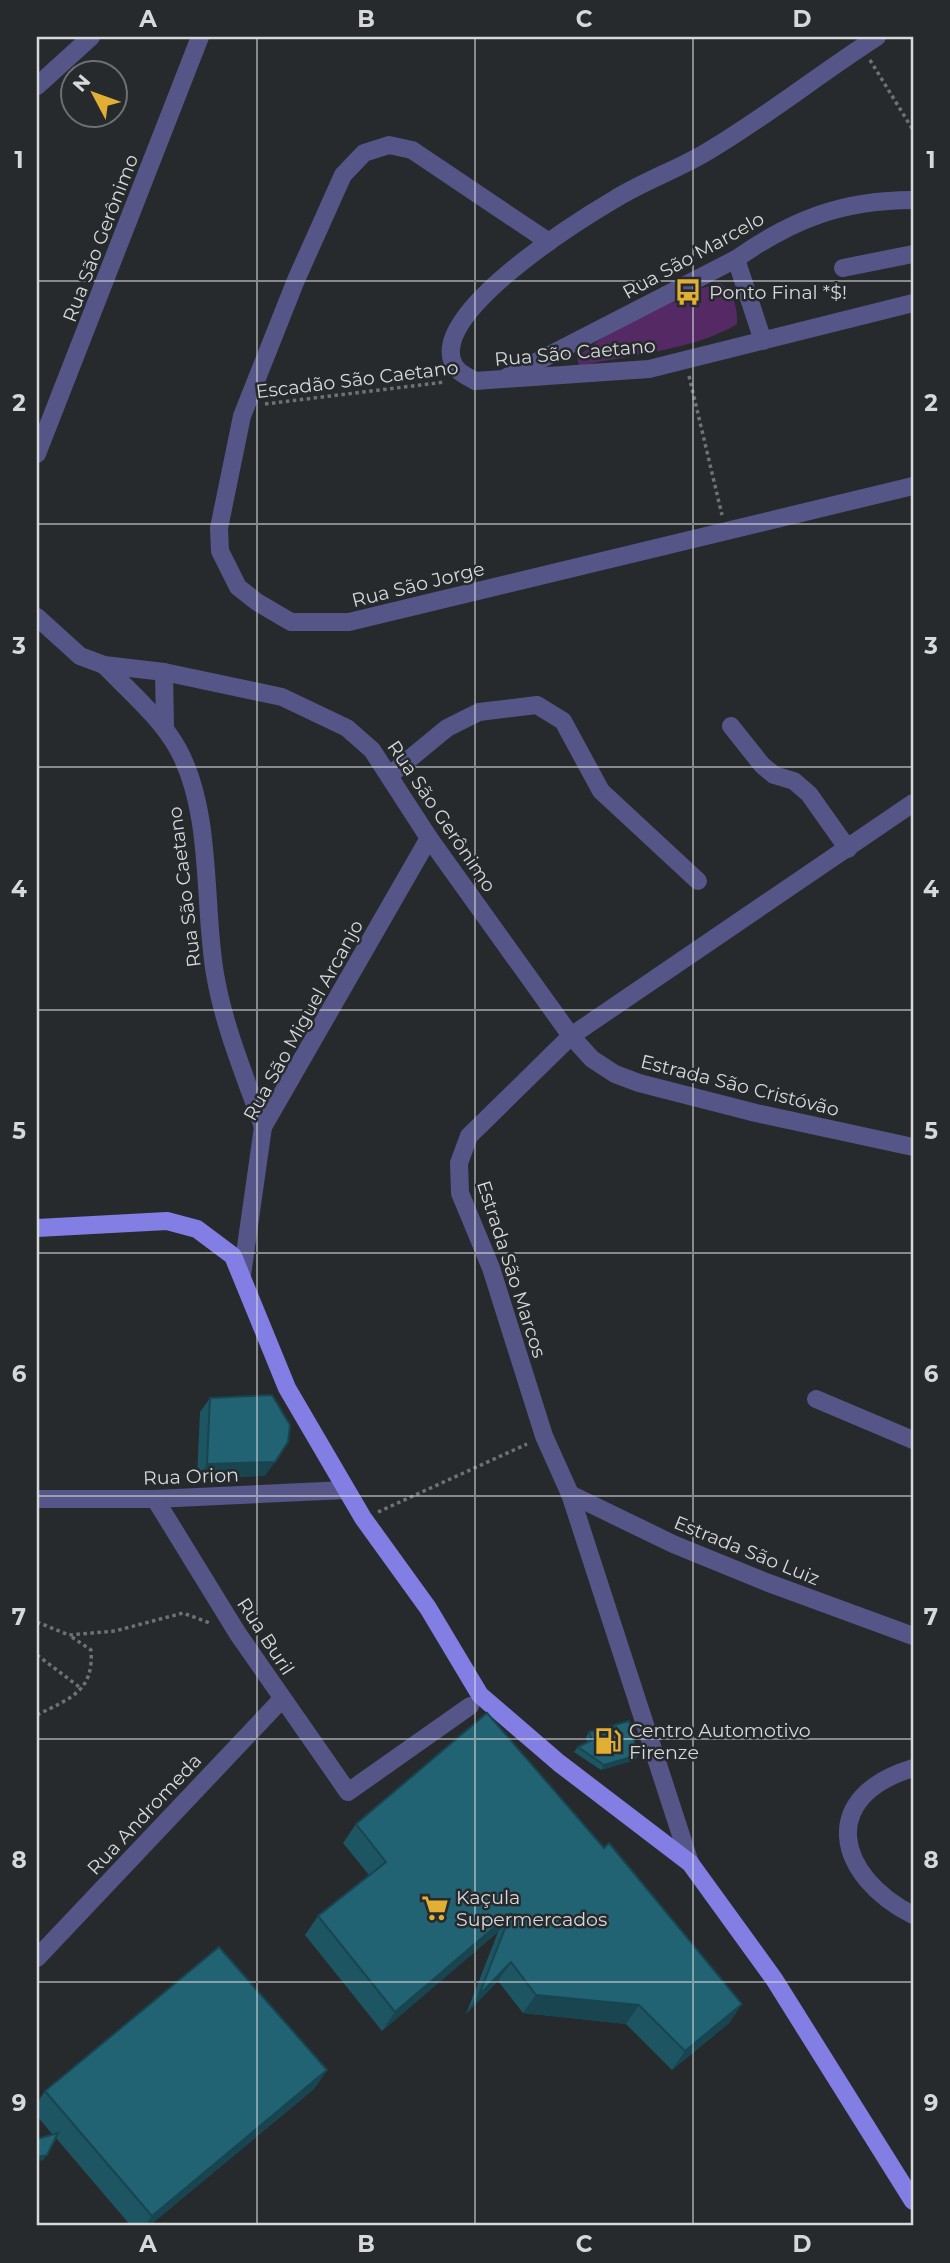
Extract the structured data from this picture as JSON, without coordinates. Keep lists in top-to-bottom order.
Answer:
{
  "streets": {
    "street": [
      "Rua São Gerônimo",
      "Rua São Marcelo",
      "Rua São Caetano",
      "Rua São Jorge",
      "Rua São Miguel Arcanjo",
      "Estrada São Cristóvão",
      "Estrada São Marcos",
      "Rua Orion",
      "Estrada São Luiz",
      "Rua Buril",
      "Rua Andromeda"
    ],
    "path": ["Escadão São Caetano"]
  },
  "crossings": [
    ["Rua São Gerônimo", "Rua São Caetano"],
    ["Rua São Gerônimo", "Rua São Miguel Arcanjo"],
    ["Rua São Gerônimo", "Estrada São Cristóvão"],
    ["Rua São Gerônimo", "Estrada São Marcos"],
    ["Rua São Marcelo", "Rua São Caetano"],
    ["Rua São Caetano", "Escadão São Caetano"],
    ["Rua São Caetano", "Rua São Jorge"],
    ["Rua São Caetano", "Rua São Miguel Arcanjo"],
    ["Escadão São Caetano", "Rua São Jorge"],
    ["Estrada São Cristóvão", "Estrada São Marcos"],
    ["Estrada São Marcos", "Estrada São Luiz"],
    ["Rua Orion", "Rua Buril"],
    ["Rua Buril", "Rua Andromeda"]
  ],
  "places": {
    "bus stop": ["Ponto Final *$!"],
    "fuel station": ["Centro Automotivo Firenze"],
    "supermarket": ["Kaçula Supermercados"]
  },
  "north": "top left",
  "grid": {
    "columns": [
      "A",
      "B",
      "C",
      "D"
    ],
    "rows": [
      "1",
      "2",
      "3",
      "4",
      "5",
      "6",
      "7",
      "8",
      "9"
    ]
  }
}
